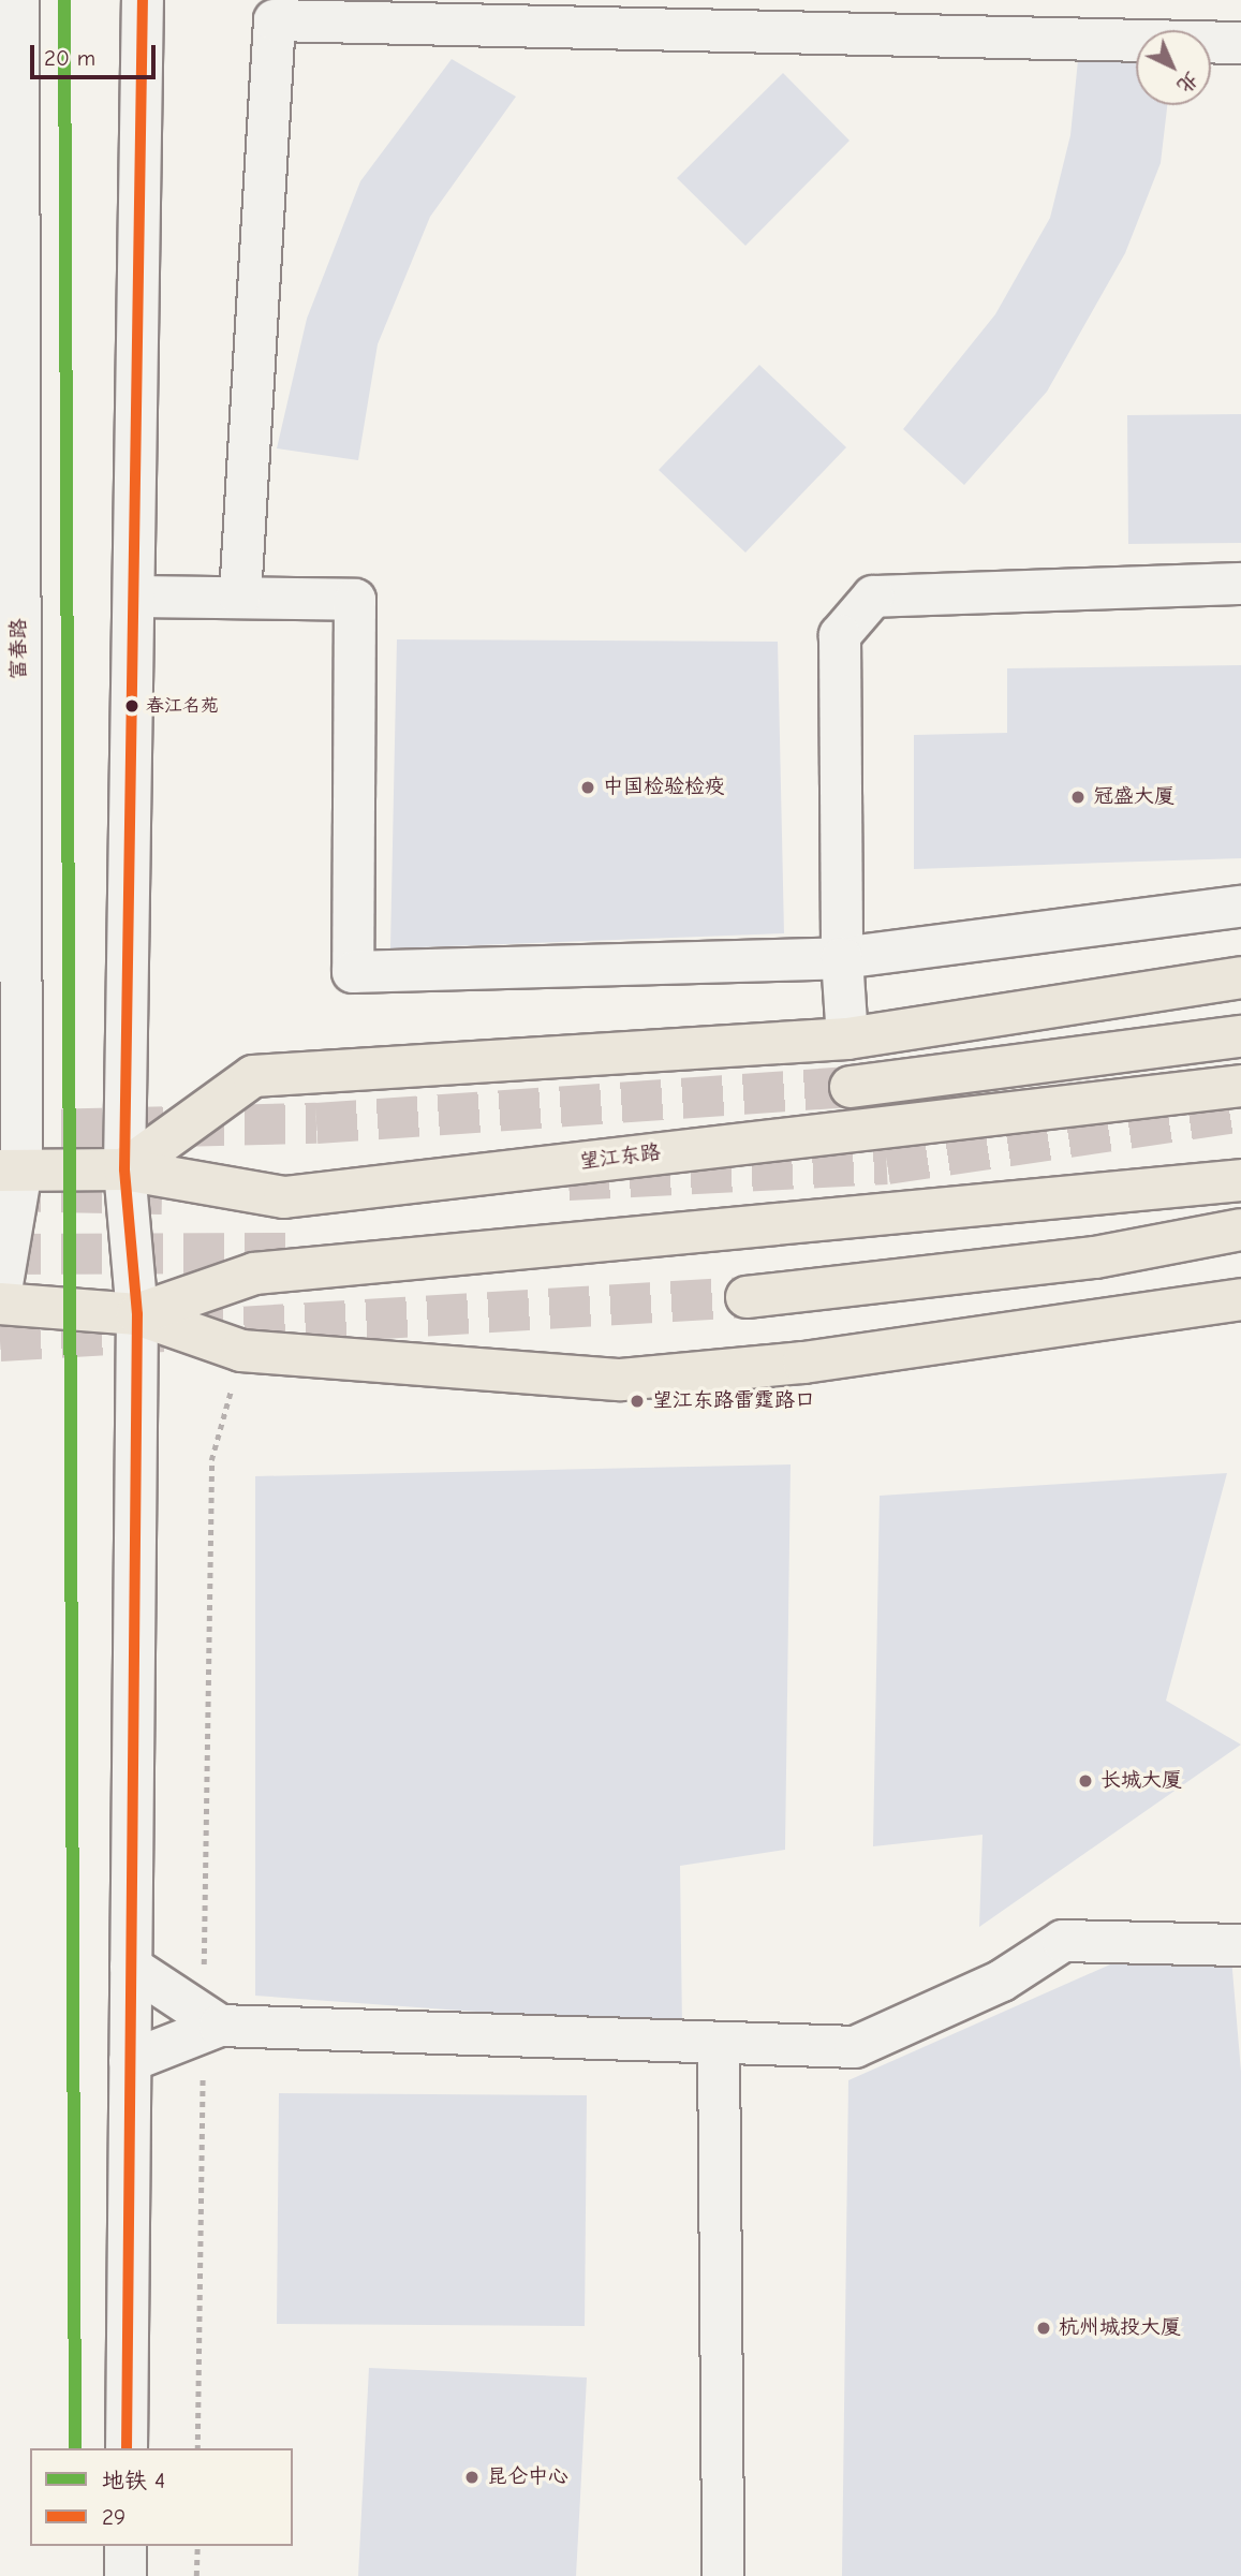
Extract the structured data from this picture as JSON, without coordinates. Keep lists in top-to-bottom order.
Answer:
{
  "streets": {
    "main road": ["望江东路"],
    "street": ["富春路"]
  },
  "crossings": [
    ["富春路", "望江东路"]
  ],
  "places": [
    "春江名苑",
    "中国检验检疫",
    "冠盛大厦",
    "望江东路雷霆路口",
    "长城大厦",
    "杭州城投大厦",
    "昆仑中心"
  ],
  "lines": ["metro line 4", "transit line 29"],
  "legend": ["地铁 4", "29"],
  "scale_bar": "20 m",
  "north": "bottom right"
}
